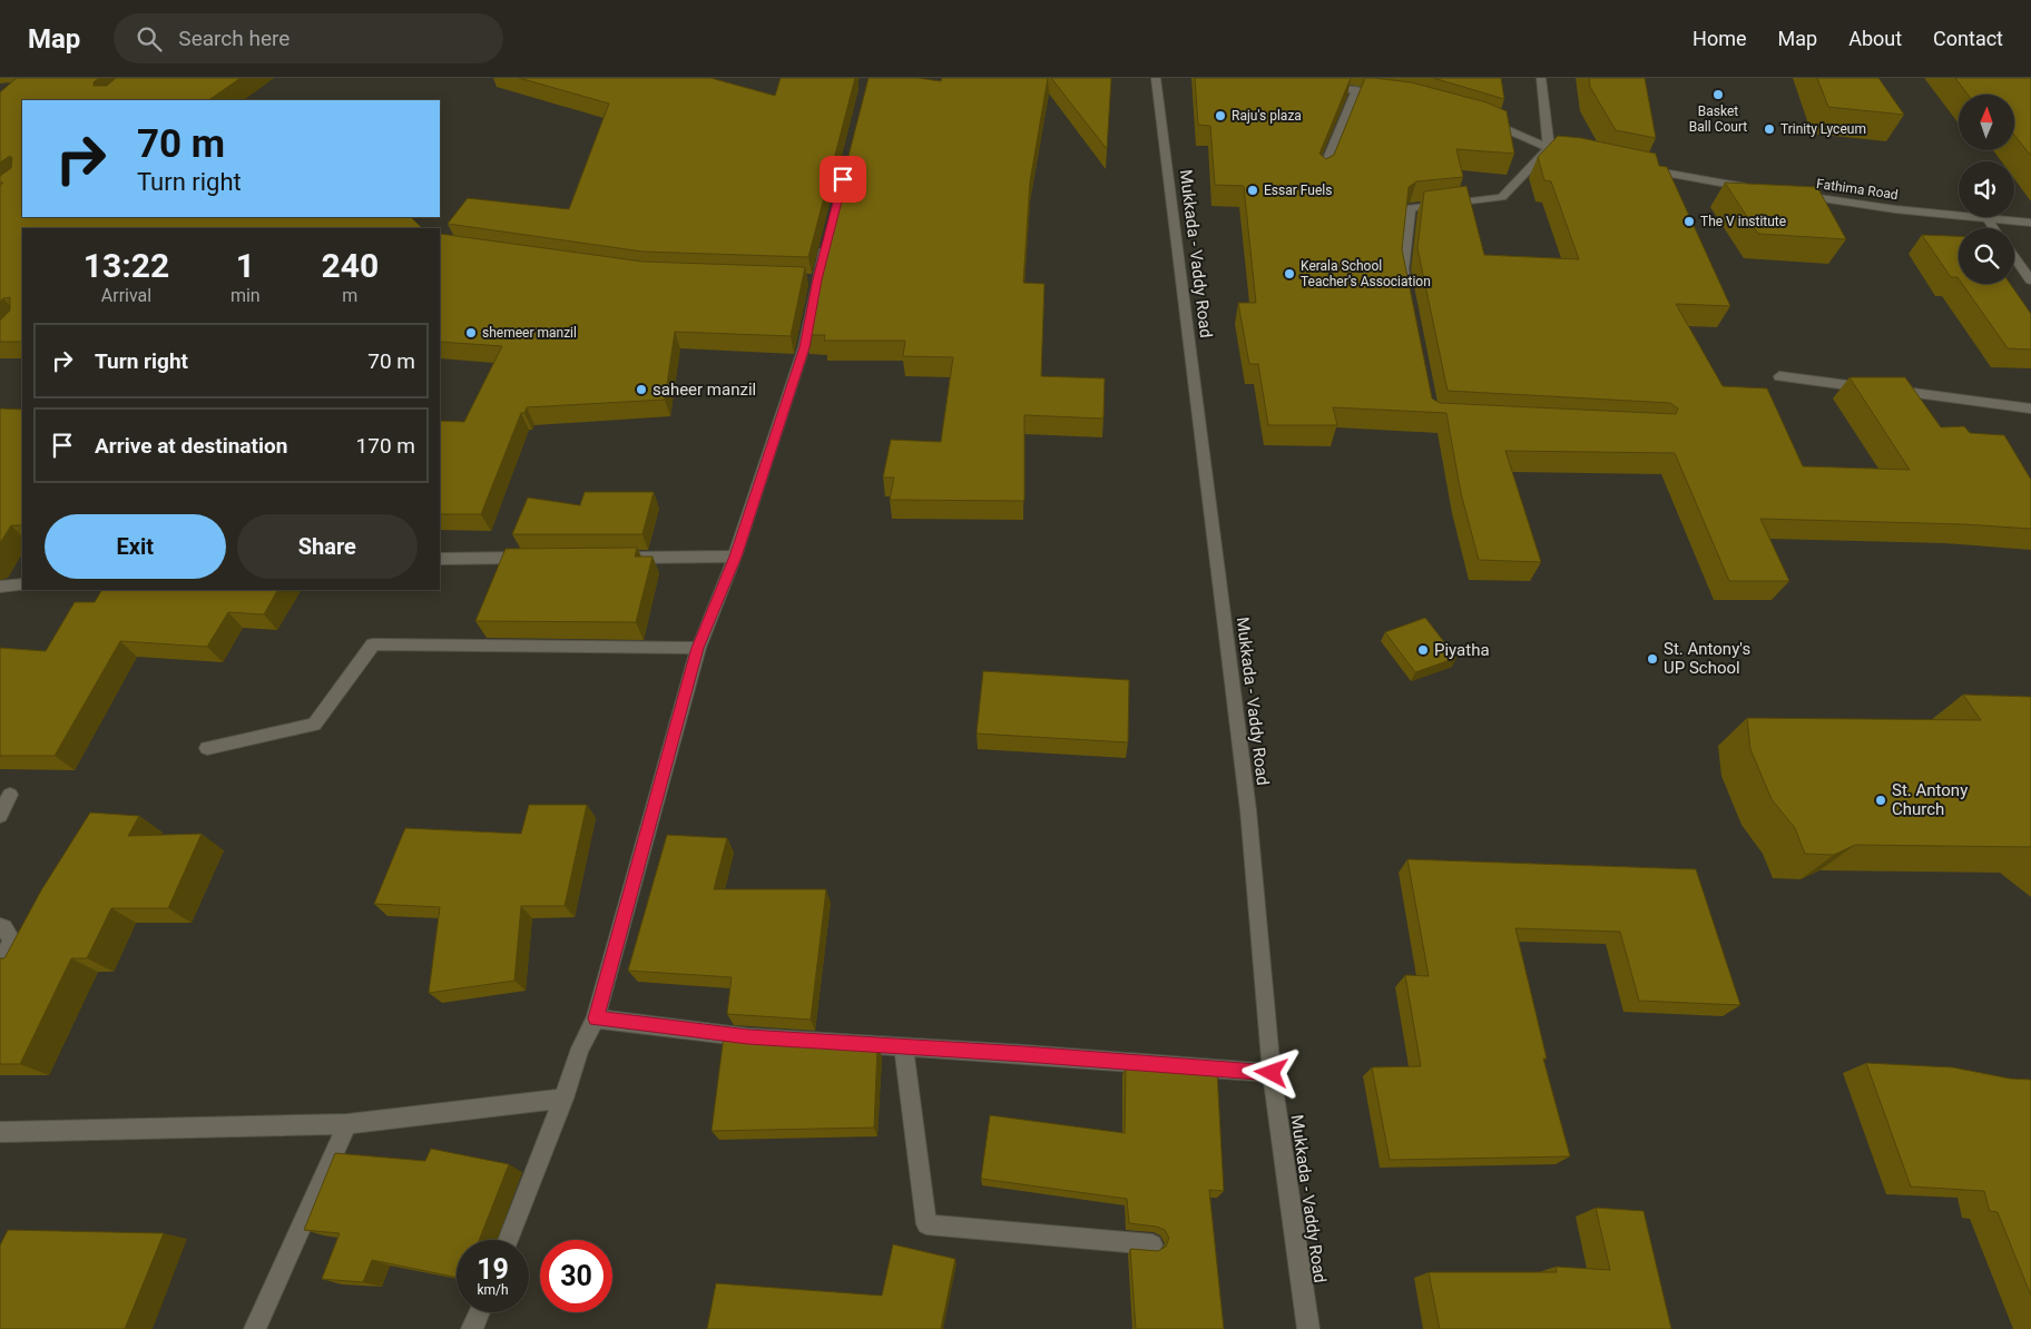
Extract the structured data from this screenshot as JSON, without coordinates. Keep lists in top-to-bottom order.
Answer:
{
  "streets": {
    "street": ["Fathima Road", "Mukkada - Vaddy Road"]
  },
  "places": [
    "Basket Ball Court",
    "Raju's plaza",
    "Trinity Lyceum",
    "Essar Fuels",
    "The V institute",
    "Kerala School Teacher's Association",
    "shemeer manzil",
    "saheer manzil",
    "Piyatha",
    "St. Antony's UP School",
    "St. Antony Church"
  ],
  "north": "top",
  "page": {
    "header": "Map",
    "search": "Search here",
    "nav": [
      "Home",
      "Map",
      "About",
      "Contact"
    ],
    "turn": ["70 m", "Turn right"],
    "eta": [
      "13:22",
      "Arrival",
      "1",
      "min",
      "240",
      "m"
    ],
    "list": [
      {
        "name": "Turn right",
        "value": "70 m"
      },
      {
        "name": "Arrive at destination",
        "value": "170 m"
      }
    ],
    "buttons": ["Exit", "Share"],
    "speed": "19 km/h",
    "limit": "30"
  }
}
